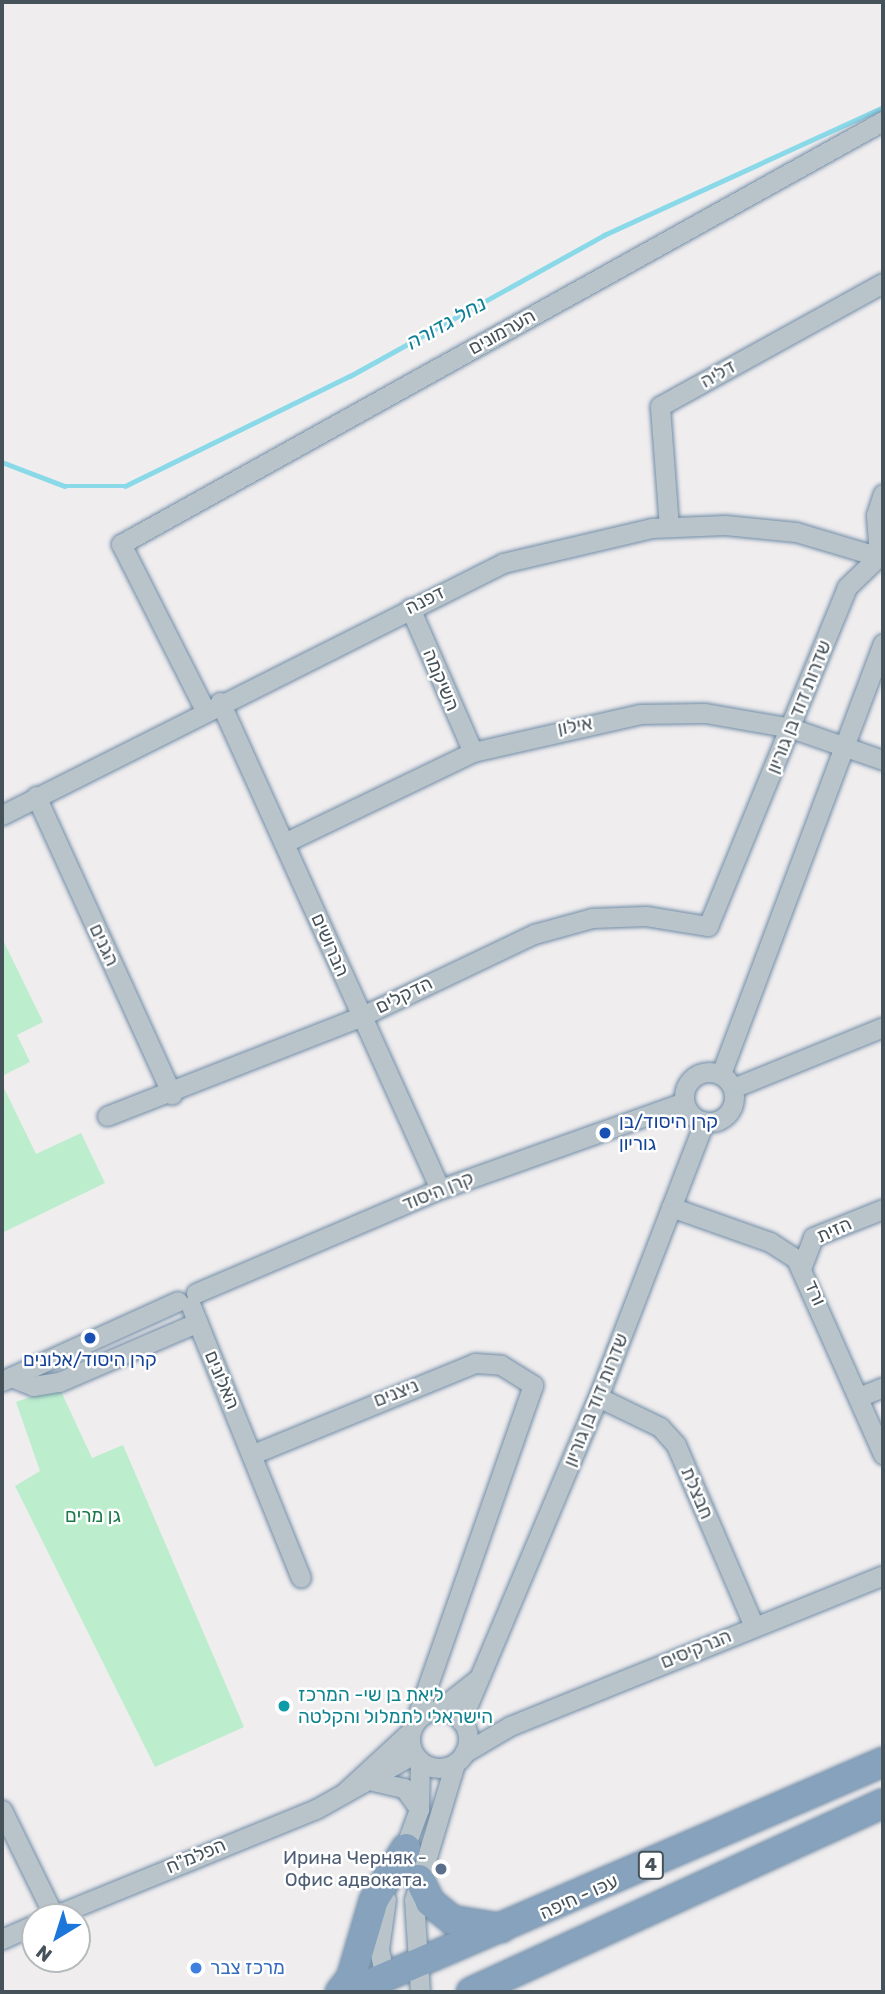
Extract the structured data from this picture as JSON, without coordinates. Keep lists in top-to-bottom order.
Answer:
{
  "streets": {
    "highway": ["4", "עכו - חיפה"],
    "street": [
      "הערמונים",
      "דליה",
      "דפנה",
      "השיקמה",
      "שדרות דוד בן גוריון",
      "אילון",
      "הגנים",
      "הברושים",
      "הדקלים",
      "קרן היסוד",
      "הזית",
      "ורד",
      "האלונים",
      "ניצנים",
      "חבצלת",
      "הנרקיסים",
      "הפלמ\"ח"
    ]
  },
  "crossings": [
    ["הערמונים", "הברושים"],
    ["דליה", "דפנה"],
    ["דפנה", "השיקמה"],
    ["דפנה", "שדרות דוד בן גוריון"],
    ["דפנה", "הגנים"],
    ["דפנה", "הברושים"],
    ["השיקמה", "אילון"],
    ["שדרות דוד בן גוריון", "אילון"],
    ["שדרות דוד בן גוריון", "הדקלים"],
    ["שדרות דוד בן גוריון", "קרן היסוד"],
    ["שדרות דוד בן גוריון", "ורד"],
    ["שדרות דוד בן גוריון", "ניצנים"],
    ["שדרות דוד בן גוריון", "חבצלת"],
    ["שדרות דוד בן גוריון", "הנרקיסים"],
    ["שדרות דוד בן גוריון", "הפלמ\"ח"],
    ["אילון", "הברושים"],
    ["הגנים", "הדקלים"],
    ["הברושים", "הדקלים"],
    ["הברושים", "קרן היסוד"],
    ["קרן היסוד", "האלונים"],
    ["הזית", "ורד"],
    ["האלונים", "ניצנים"],
    ["ניצנים", "הנרקיסים"],
    ["ניצנים", "הפלמ\"ח"],
    ["חבצלת", "הנרקיסים"],
    ["הנרקיסים", "הפלמ\"ח"]
  ],
  "water": ["נחל גדורה"],
  "parks": ["גן מרים"],
  "places": [
    "קרן היסוד/בן גוריון",
    "קרן היסוד/אלונים",
    "ליאת בן שי- המרכז הישראלי לתמלול והקלטה",
    "Ирина Черняк - Офис адвоката.",
    "מרכז צבר"
  ],
  "north": "bottom left"
}
